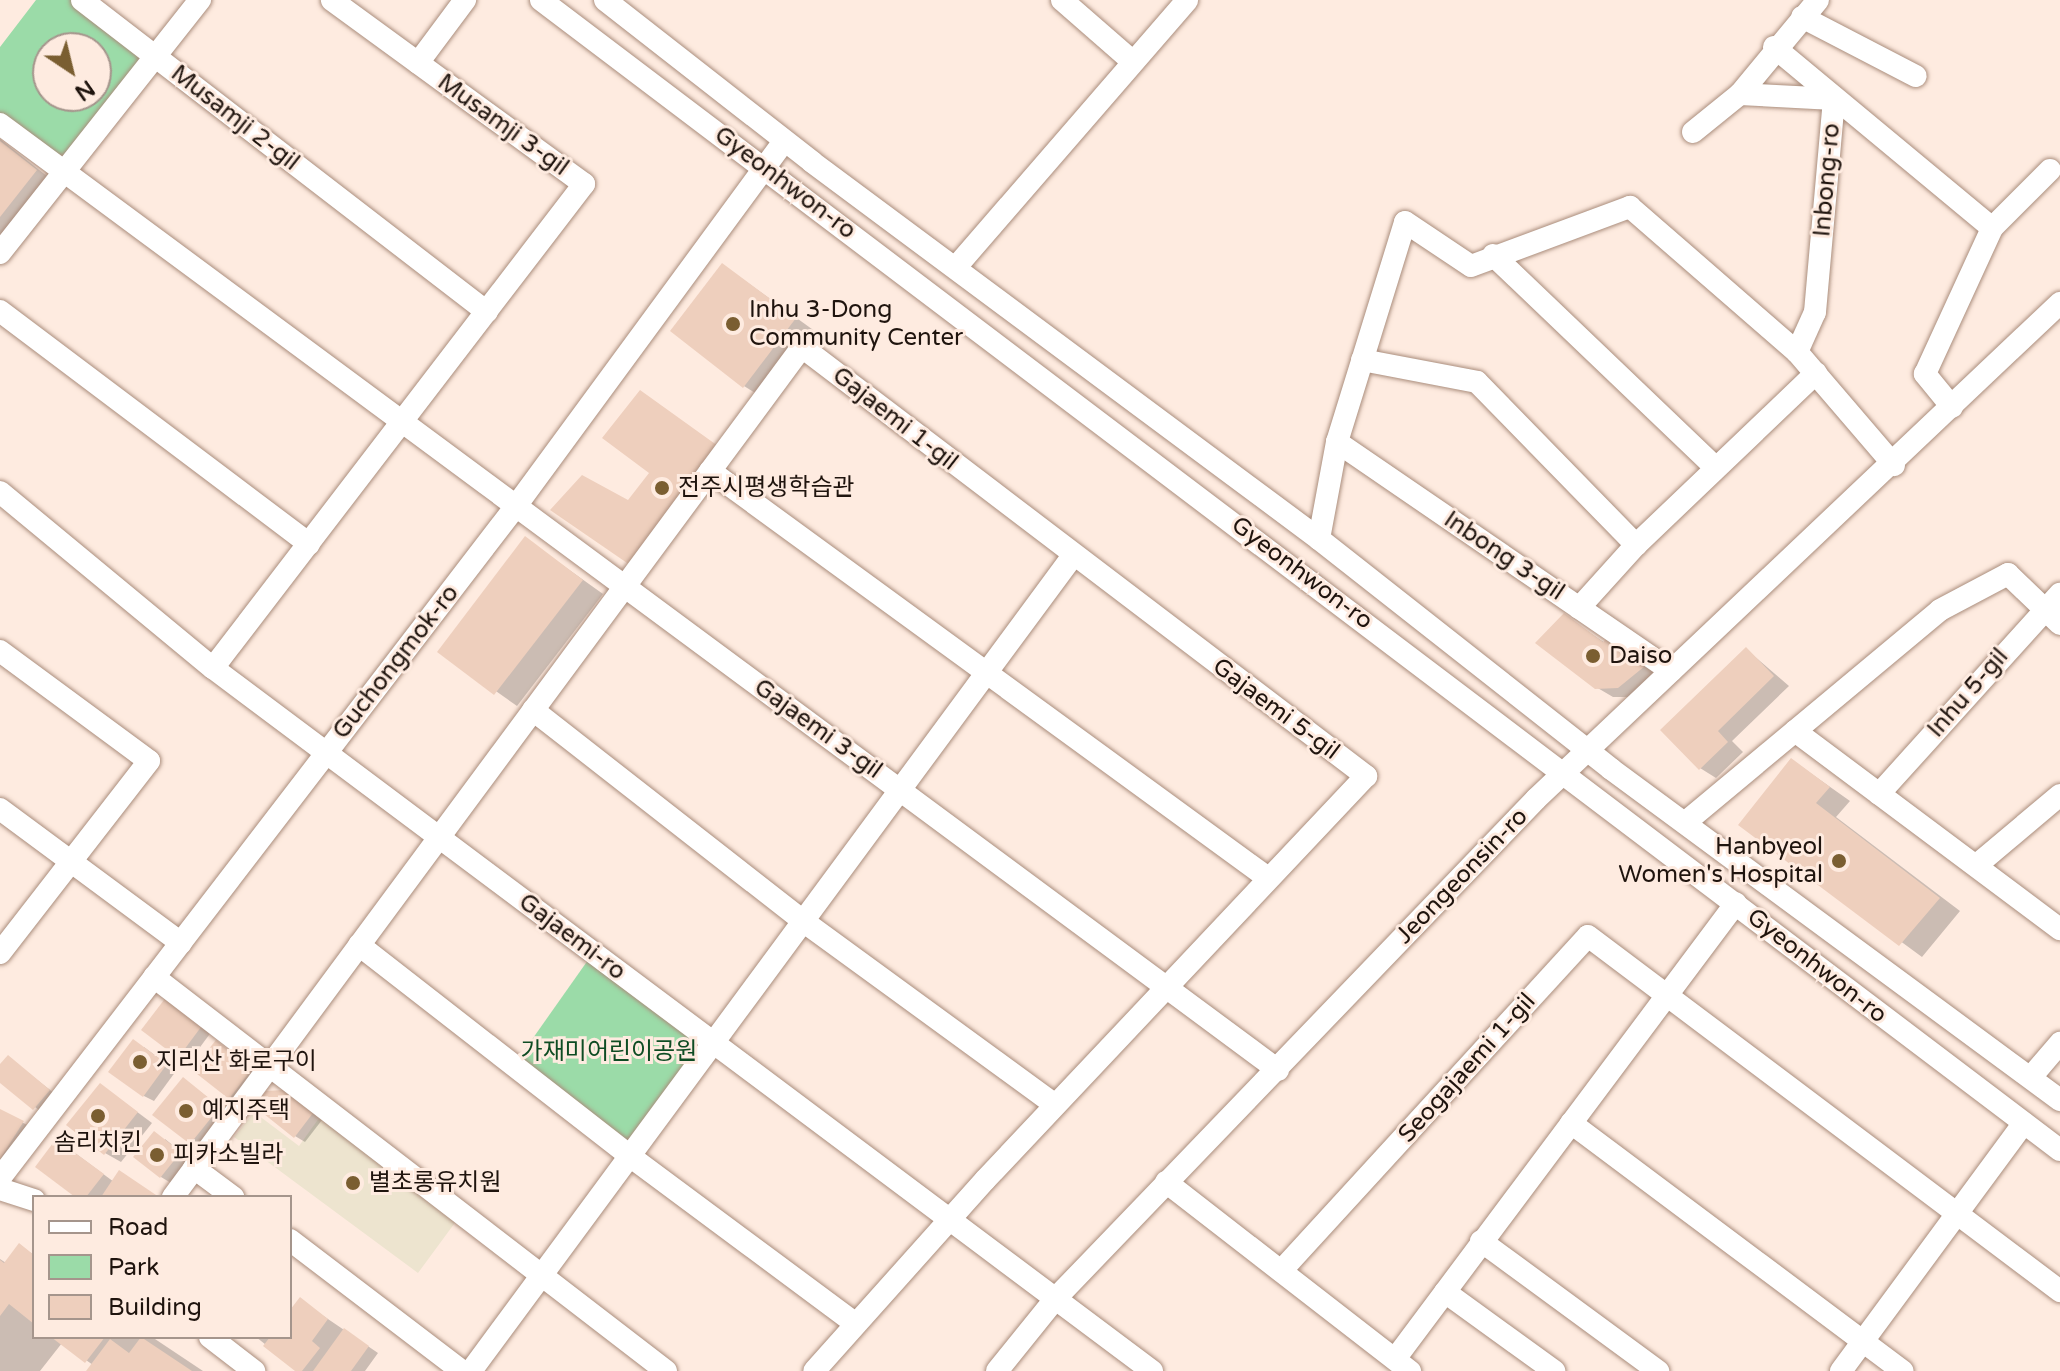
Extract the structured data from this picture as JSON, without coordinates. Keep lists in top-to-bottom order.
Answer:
{
  "streets": {
    "street": [
      "Musamji 2-gil",
      "Musamji 3-gil",
      "Inbong-ro",
      "Gyeonhwon-ro",
      "Gajaemi 1-gil",
      "Inbong 3-gil",
      "Guchongmok-ro",
      "Inhu 5-gil",
      "Gajaemi 5-gil",
      "Gajaemi 3-gil",
      "Jeongeonsin-ro",
      "Gajaemi-ro",
      "Seogajaemi 1-gil"
    ]
  },
  "crossings": [
    ["Musamji 2-gil", "Musamji 3-gil"],
    ["Musamji 3-gil", "Gajaemi-ro"],
    ["Gyeonhwon-ro", "Guchongmok-ro"],
    ["Gyeonhwon-ro", "Jeongeonsin-ro"],
    ["Gajaemi 1-gil", "Gajaemi 5-gil"],
    ["Gajaemi 1-gil", "Gajaemi 3-gil"],
    ["Gajaemi 1-gil", "Gajaemi-ro"],
    ["Inbong 3-gil", "Jeongeonsin-ro"],
    ["Guchongmok-ro", "Gajaemi-ro"],
    ["Gajaemi 5-gil", "Gajaemi 3-gil"],
    ["Gajaemi 5-gil", "Gajaemi-ro"],
    ["Gajaemi 3-gil", "Gajaemi-ro"],
    ["Jeongeonsin-ro", "Gajaemi-ro"]
  ],
  "parks": ["가재미어린이공원"],
  "places": [
    "Inhu 3-Dong Community Center",
    "전주시평생학습관",
    "Daiso",
    "Hanbyeol Women's Hospital",
    "지리산 화로구이",
    "예지주택",
    "솜리치킨",
    "피카소빌라",
    "별초롱유치원"
  ],
  "legend": ["Road", "Park", "Building"],
  "north": "bottom right"
}
